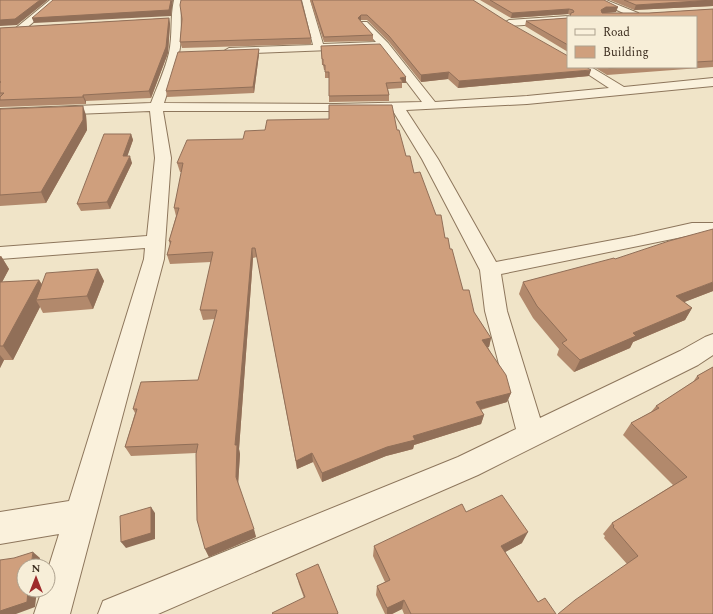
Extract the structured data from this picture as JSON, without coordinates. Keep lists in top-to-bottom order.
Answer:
{
  "legend": ["Road", "Building"],
  "north": "top"
}
